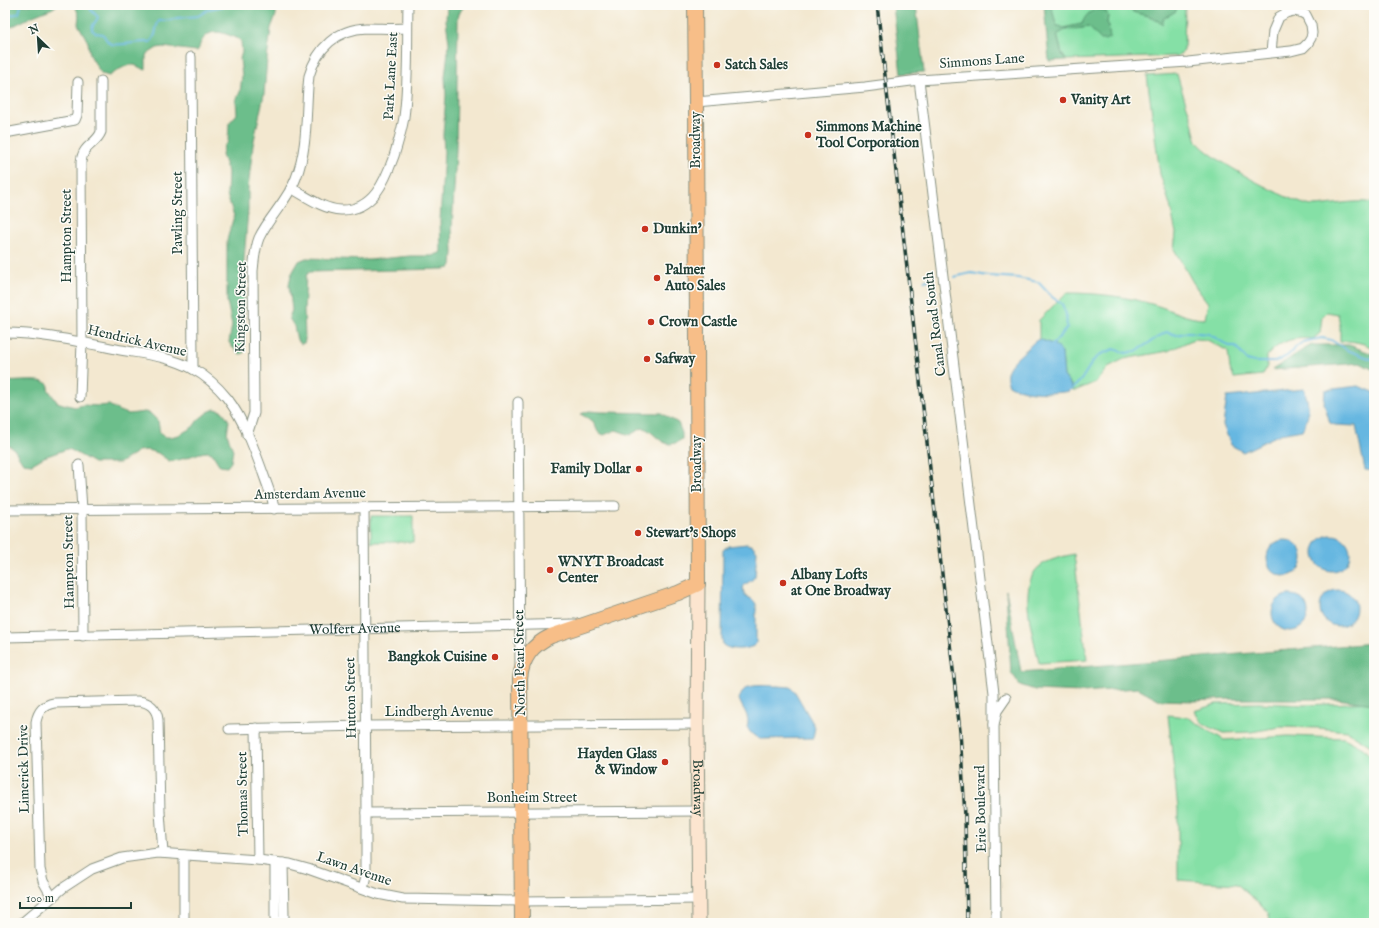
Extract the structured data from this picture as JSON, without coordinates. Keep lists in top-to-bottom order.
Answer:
{
  "streets": {
    "main road": ["Broadway", "Wolfert Avenue", "North Pearl Street"],
    "street": [
      "Simmons Lane",
      "Park Lane East",
      "Pawling Street",
      "Hampton Street",
      "Kingston Street",
      "Canal Road South",
      "Hendrick Avenue",
      "Amsterdam Avenue",
      "Hutton Street",
      "Lindbergh Avenue",
      "Limerick Drive",
      "Thomas Street",
      "Bonheim Street",
      "Erie Boulevard",
      "Lawn Avenue"
    ]
  },
  "crossings": [
    ["Simmons Lane", "Broadway"],
    ["Simmons Lane", "Canal Road South"],
    ["Park Lane East", "Kingston Street"],
    ["Broadway", "Wolfert Avenue"],
    ["Broadway", "Lindbergh Avenue"],
    ["Broadway", "Bonheim Street"],
    ["Broadway", "Lawn Avenue"],
    ["Pawling Street", "Hendrick Avenue"],
    ["Hampton Street", "Hendrick Avenue"],
    ["Hampton Street", "Amsterdam Avenue"],
    ["Hampton Street", "Wolfert Avenue"],
    ["Kingston Street", "Hendrick Avenue"],
    ["Canal Road South", "Erie Boulevard"],
    ["Hendrick Avenue", "Amsterdam Avenue"],
    ["Amsterdam Avenue", "North Pearl Street"],
    ["Amsterdam Avenue", "Hutton Street"],
    ["Wolfert Avenue", "North Pearl Street"],
    ["Wolfert Avenue", "Hutton Street"],
    ["North Pearl Street", "Lindbergh Avenue"],
    ["North Pearl Street", "Bonheim Street"],
    ["North Pearl Street", "Lawn Avenue"],
    ["Hutton Street", "Lindbergh Avenue"],
    ["Hutton Street", "Bonheim Street"],
    ["Hutton Street", "Lawn Avenue"],
    ["Lindbergh Avenue", "Thomas Street"],
    ["Limerick Drive", "Lawn Avenue"],
    ["Thomas Street", "Lawn Avenue"]
  ],
  "places": [
    "Satch Sales",
    "Vanity Art",
    "Simmons Machine Tool Corporation",
    "Dunkin'",
    "Palmer Auto Sales",
    "Crown Castle",
    "Safway",
    "Family Dollar",
    "Stewart's Shops",
    "WNYT Broadcast Center",
    "Albany Lofts at One Broadway",
    "Bangkok Cuisine",
    "Hayden Glass & Window"
  ],
  "scale_bar": "100 m",
  "north": "top left"
}
